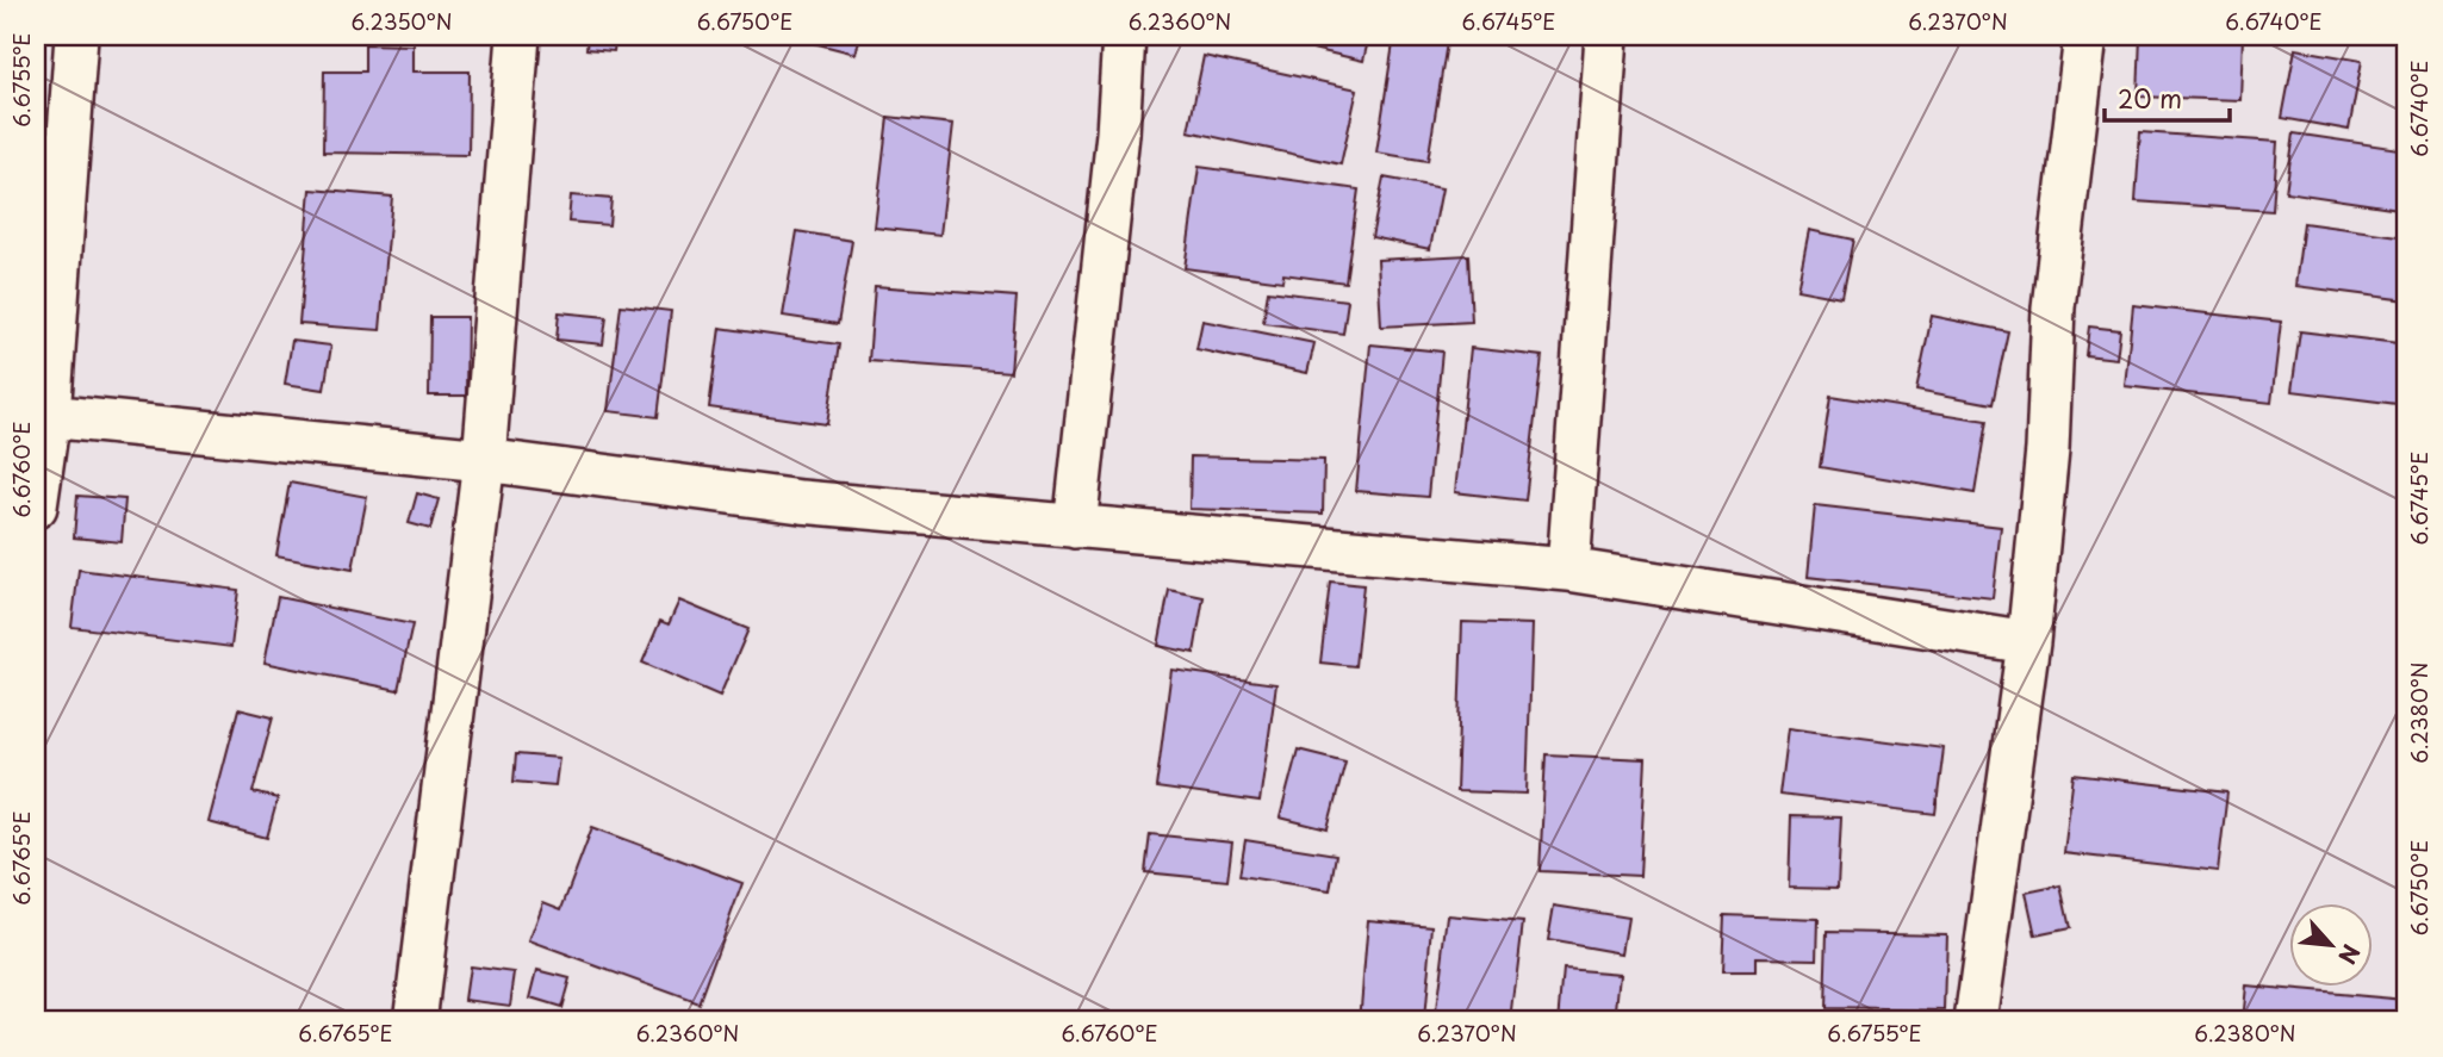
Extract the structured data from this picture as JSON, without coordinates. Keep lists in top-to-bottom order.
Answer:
{
  "scale_bar": "20 m",
  "north": "bottom right",
  "coordinates": [
    "6.2350°N",
    "6.6750°E",
    "6.2360°N",
    "6.6745°E",
    "6.2370°N",
    "6.6740°E",
    "6.6755°E",
    "6.6760°E",
    "6.2380°N",
    "6.6765°E"
  ]
}
